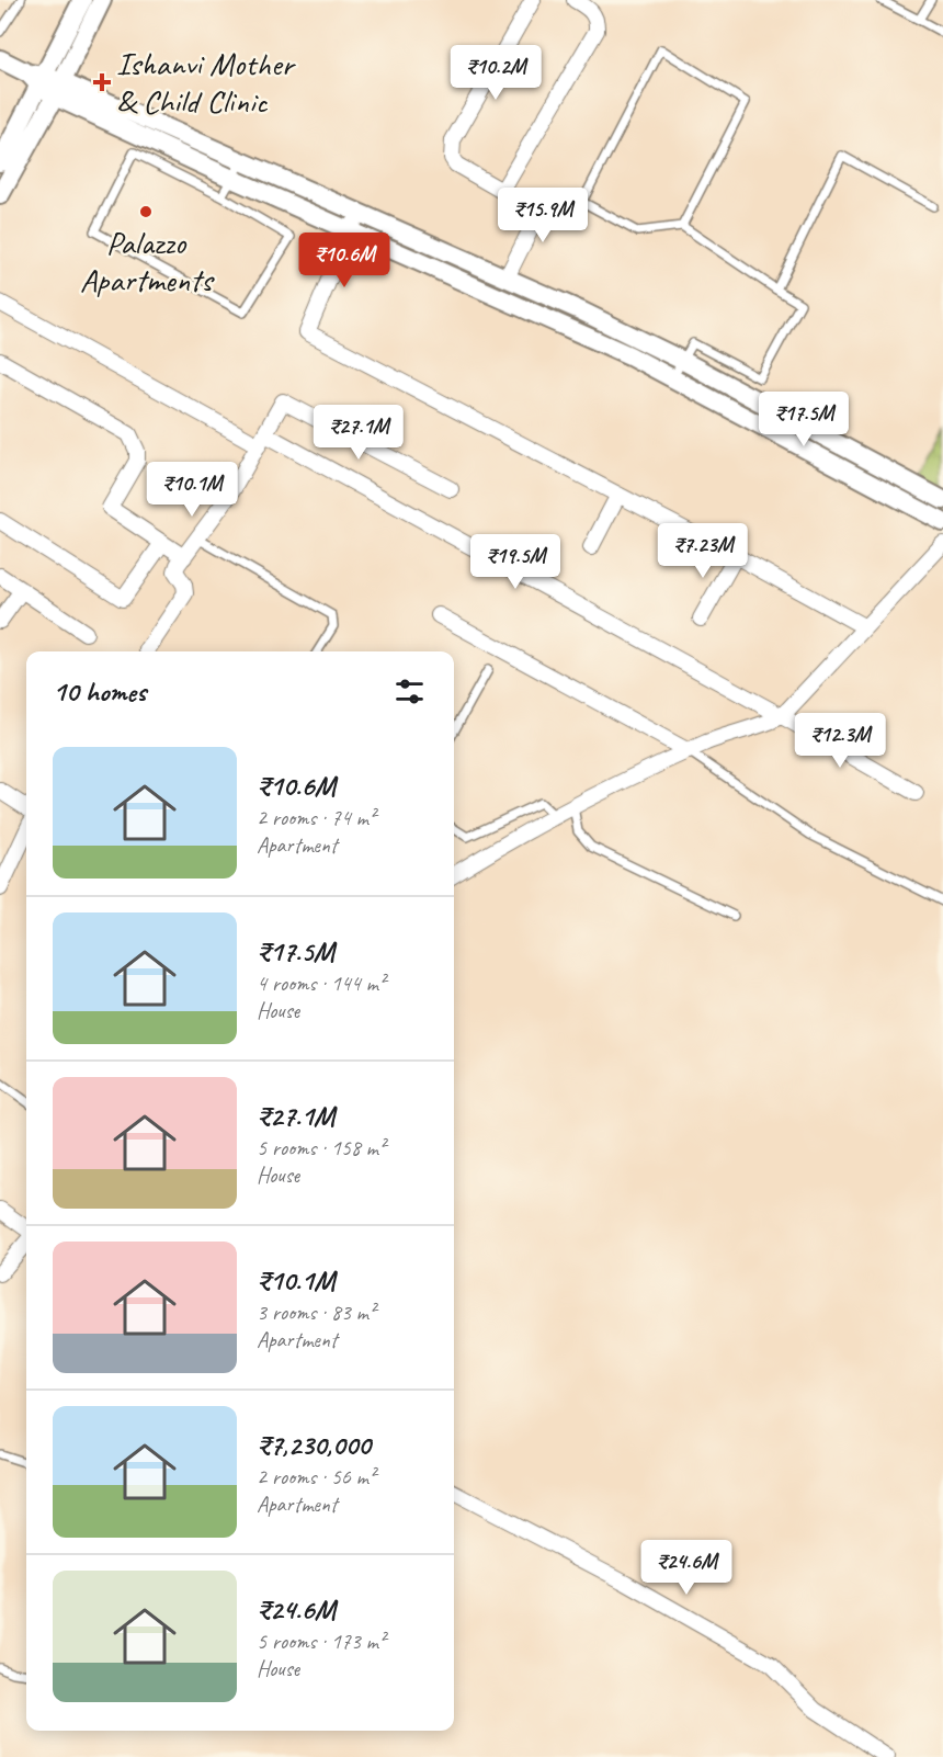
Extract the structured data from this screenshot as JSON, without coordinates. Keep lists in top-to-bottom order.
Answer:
{
  "places": {
    "health": ["Ishanvi Mother & Child Clinic"],
    "other": ["Palazzo Apartments"]
  },
  "page": {
    "price": [
      "₹10.2M",
      "₹15.9M",
      "₹10.6M",
      "₹17.5M",
      "₹27.1M",
      "₹10.1M",
      "₹7.23M",
      "₹19.5M",
      "₹12.3M",
      "₹24.6M"
    ],
    "heading": "10 homes",
    "list": [
      {
        "name": "₹10.6M",
        "note": "2 rooms · 74 m² · Apartment"
      },
      {
        "name": "₹17.5M",
        "note": "4 rooms · 144 m² · House"
      },
      {
        "name": "₹27.1M",
        "note": "5 rooms · 158 m² · House"
      },
      {
        "name": "₹10.1M",
        "note": "3 rooms · 83 m² · Apartment"
      },
      {
        "name": "₹7,230,000",
        "note": "2 rooms · 56 m² · Apartment"
      },
      {
        "name": "₹24.6M",
        "note": "5 rooms · 173 m² · House"
      }
    ]
  }
}
